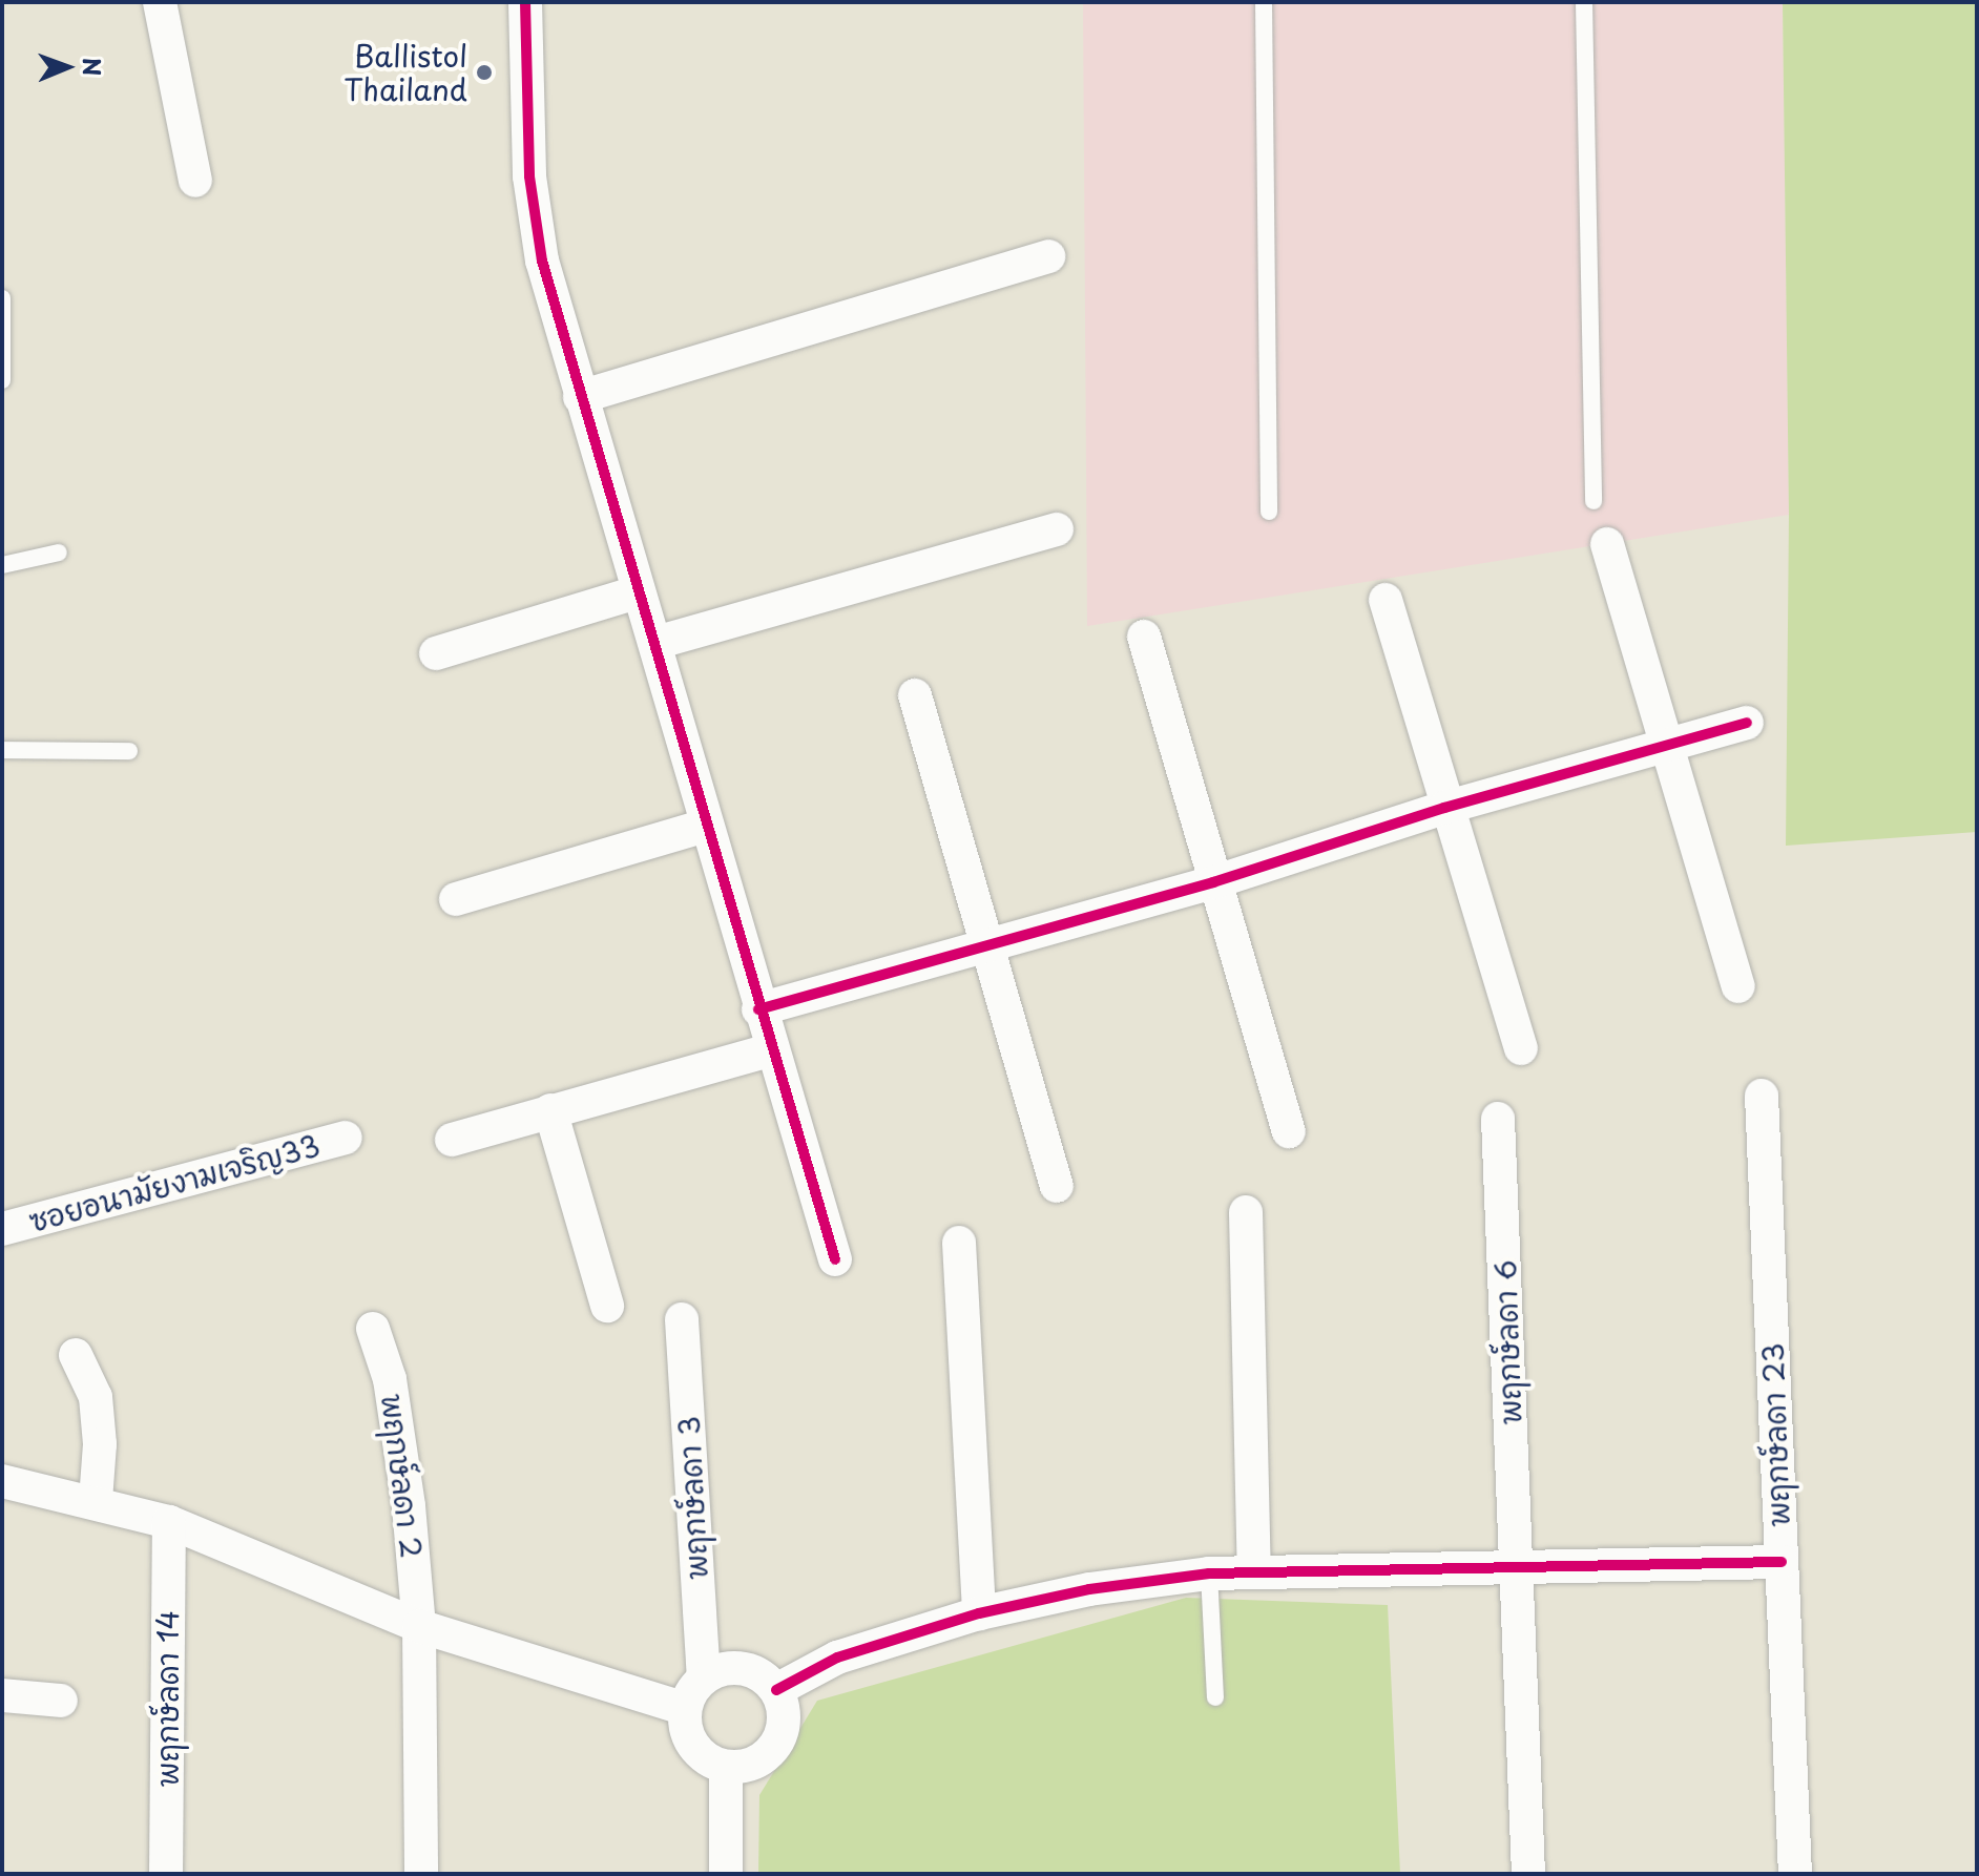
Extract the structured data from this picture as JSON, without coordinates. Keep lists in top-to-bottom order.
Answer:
{
  "streets": {
    "street": [
      "ซอยอนามัยงามเจริญ33",
      "พฤกษ์ลดา 6",
      "พฤกษ์ลดา 23",
      "พฤกษ์ลดา 2",
      "พฤกษ์ลดา 3",
      "พฤกษ์ลดา 14"
    ]
  },
  "places": ["Ballistol Thailand"],
  "north": "right"
}
